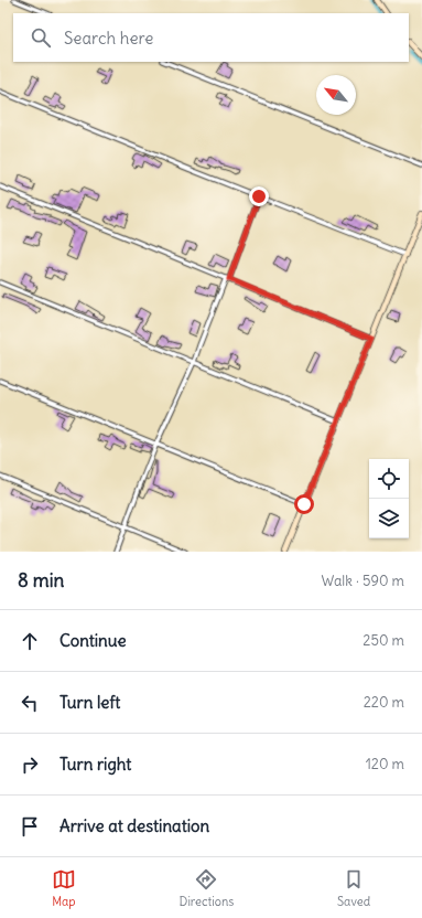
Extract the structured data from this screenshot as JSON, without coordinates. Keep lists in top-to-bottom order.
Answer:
{
  "north": "top left",
  "page": {
    "search": "Search here",
    "heading": ["8 min", "Walk · 590 m"],
    "list": [
      ["Continue", "250 m"],
      ["Turn left", "220 m"],
      ["Turn right", "120 m"],
      "Arrive at destination"
    ],
    "nav": ["Map", "Directions", "Saved"]
  }
}
